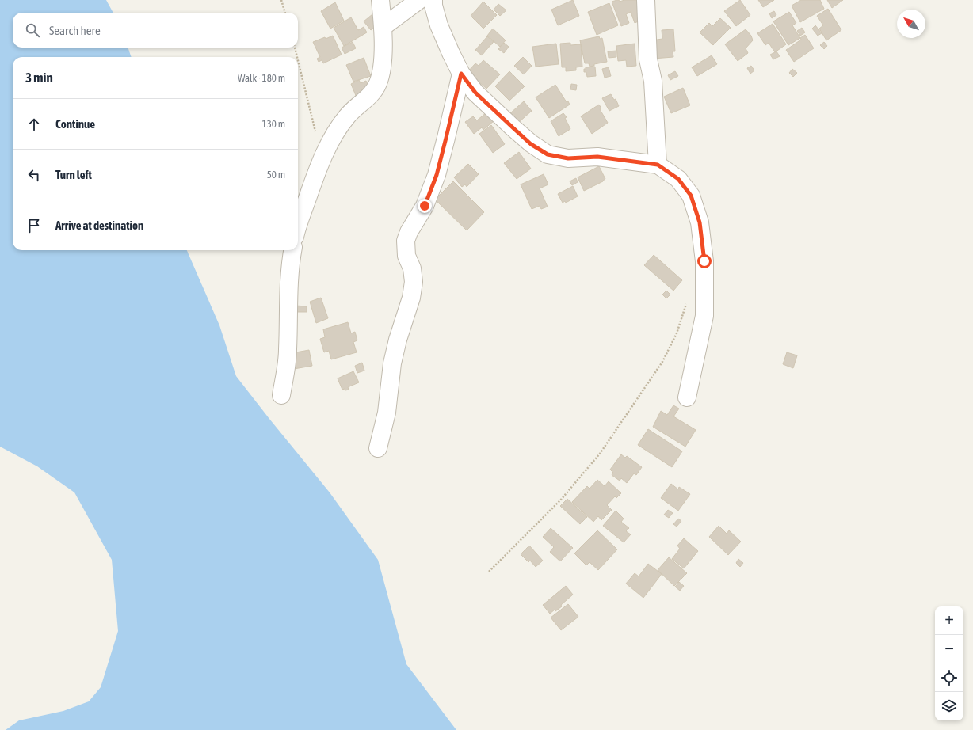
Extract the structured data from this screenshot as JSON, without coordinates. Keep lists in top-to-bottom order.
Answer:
{
  "north": "top left",
  "page": {
    "search": "Search here",
    "heading": ["3 min", "Walk · 180 m"],
    "list": [
      ["Continue", "130 m"],
      ["Turn left", "50 m"],
      "Arrive at destination"
    ],
    "map_buttons": ["+", "−"]
  }
}
